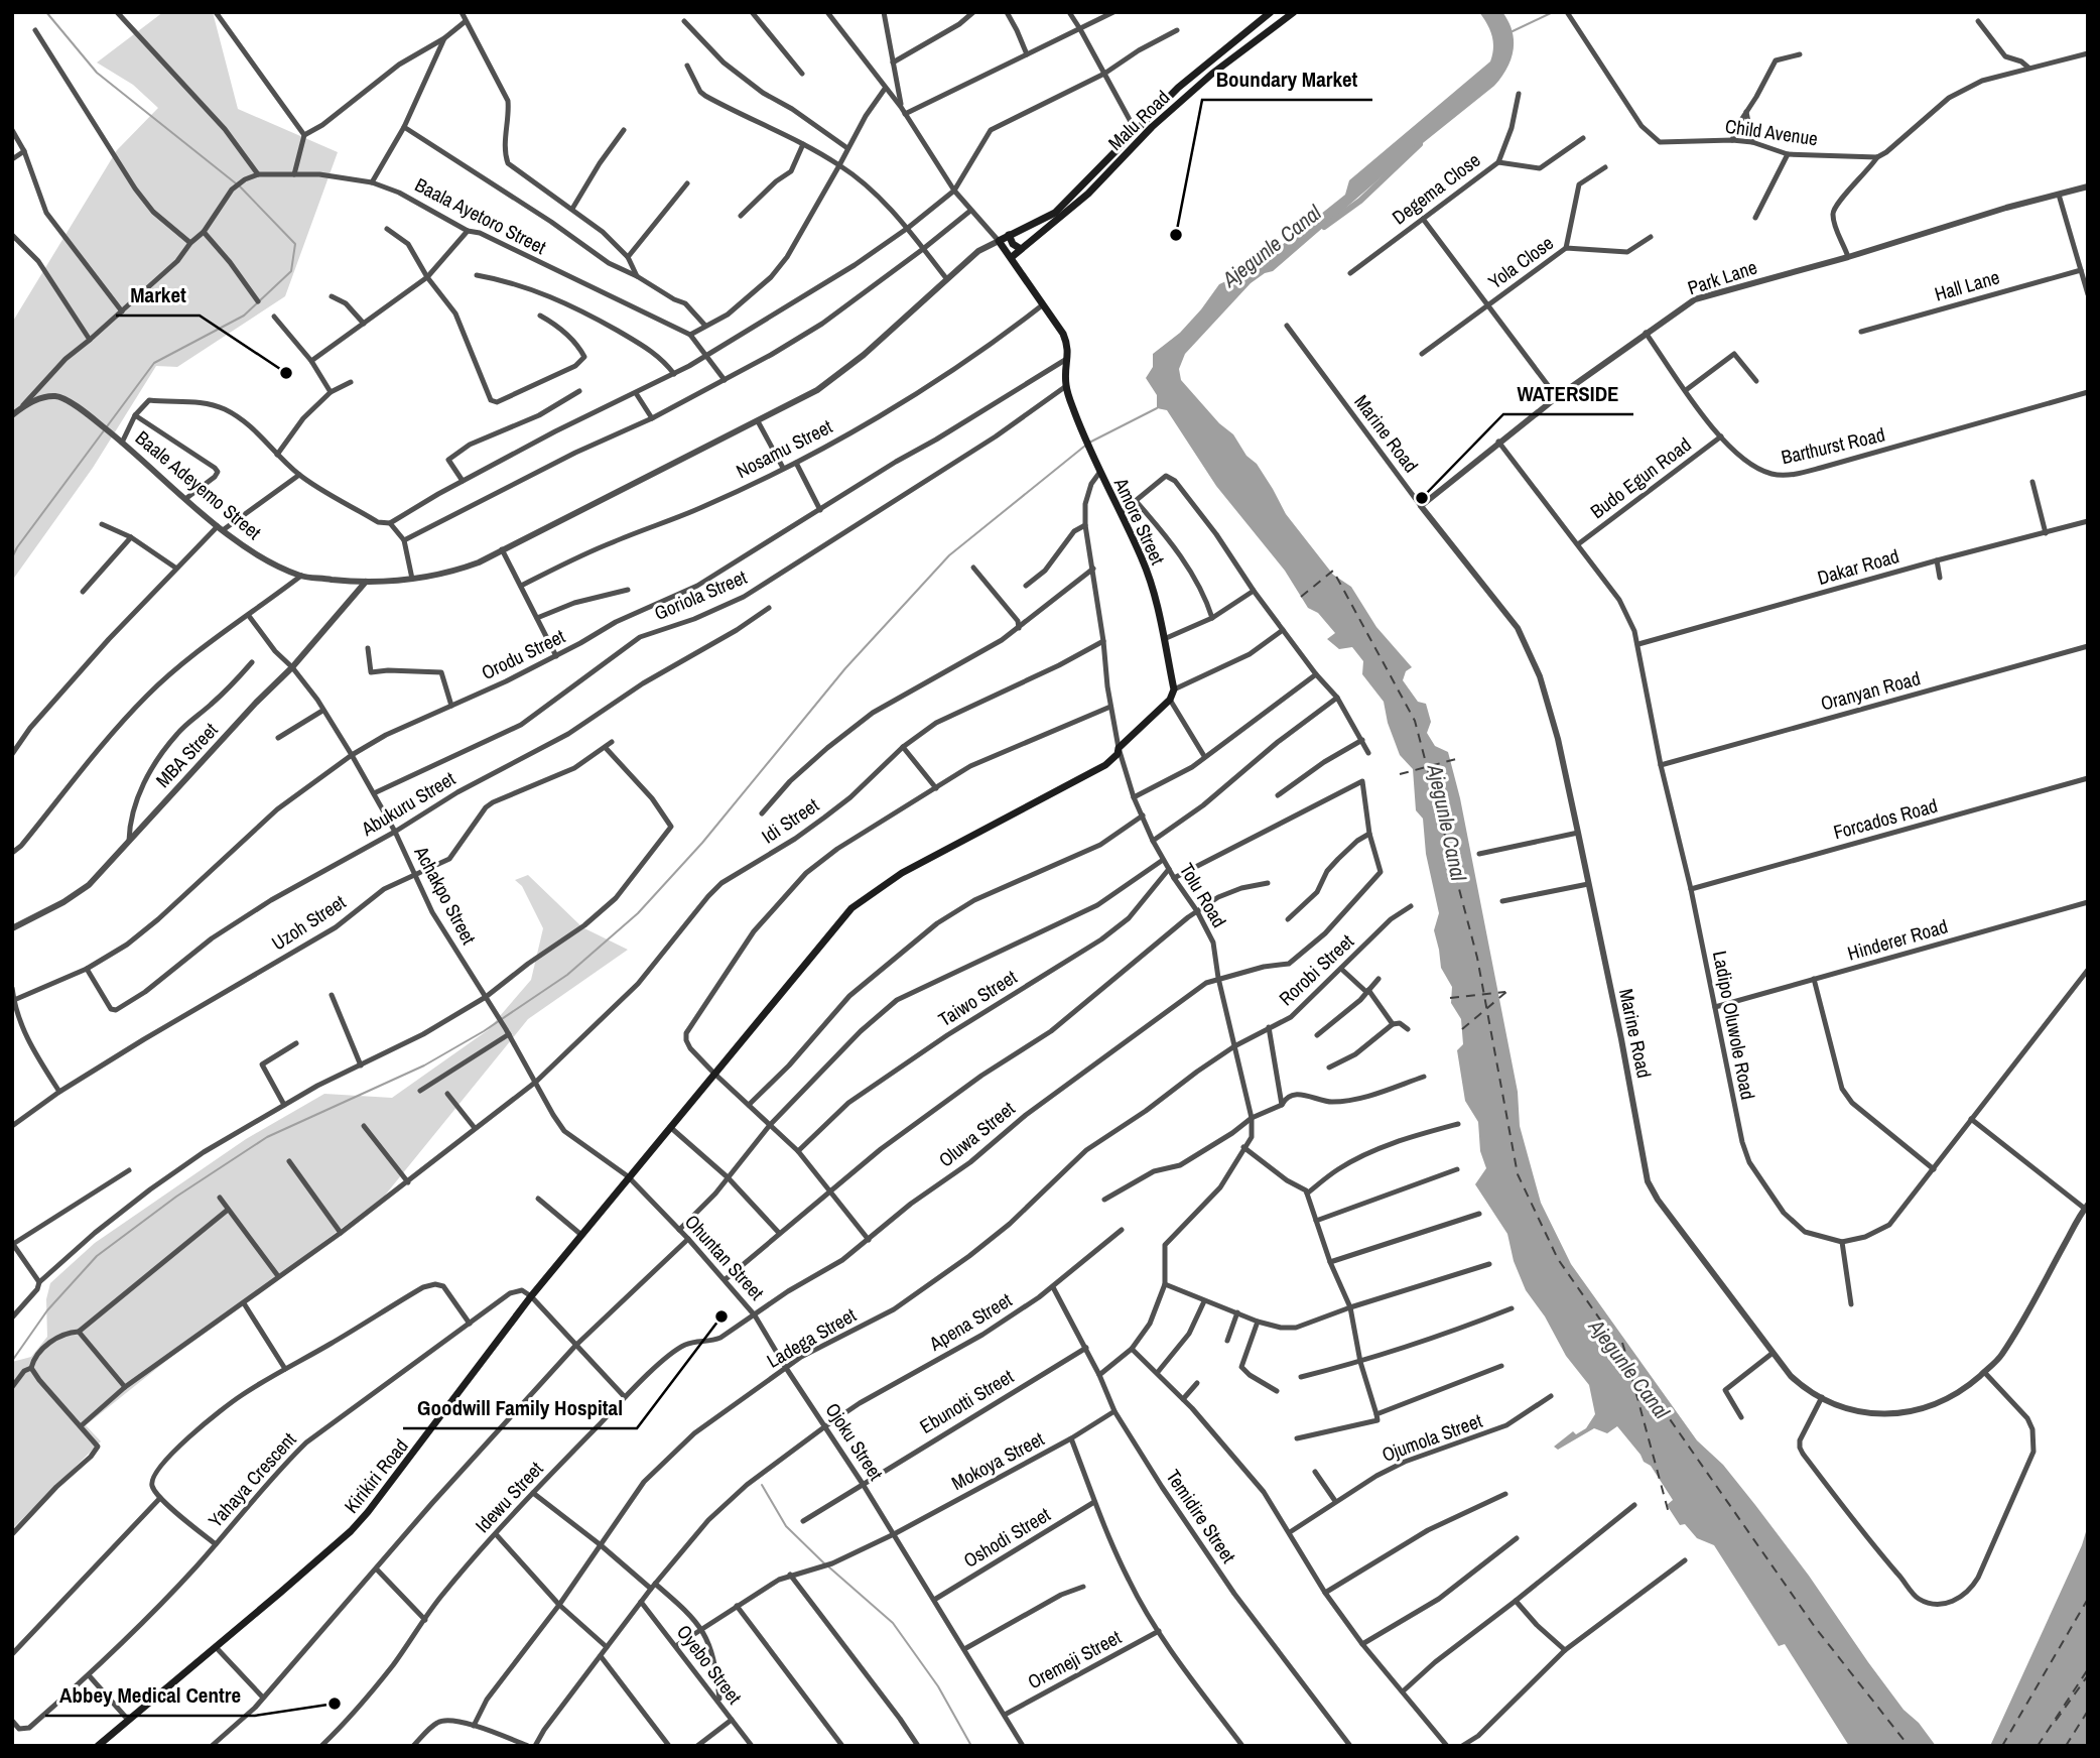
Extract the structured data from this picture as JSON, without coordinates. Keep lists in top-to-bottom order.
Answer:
{
  "streets": {
    "main road": ["Malu Road", "Amore Street", "Kirikiri Road"],
    "street": [
      "Child Avenue",
      "Degema Close",
      "Baala Ayetoro Street",
      "Yola Close",
      "Park Lane",
      "Hall Lane",
      "Marine Road",
      "Barthurst Road",
      "Nosamu Street",
      "Budo Egun Road",
      "Baale Adeyemo Street",
      "Dakar Road",
      "Goriola Street",
      "Orodu Street",
      "Oranyan Road",
      "MBA Street",
      "Abukuru Street",
      "Forcados Road",
      "Idi Street",
      "Achakpo Street",
      "Tolu Road",
      "Uzoh Street",
      "Hinderer Road",
      "Rorobi Street",
      "Taiwo Street",
      "Ladipo Oluwole Road",
      "Oluwa Street",
      "Ohuntan Street",
      "Apena Street",
      "Ladega Street",
      "Ebunotti Street",
      "Ojumola Street",
      "Ojoku Street",
      "Mokoya Street",
      "Yahaya Crescent",
      "Idewu Street",
      "Temidire Street",
      "Oshodi Street",
      "Oremeji Street",
      "Oyebo Street"
    ]
  },
  "crossings": [
    ["Malu Road", "Baale Adeyemo Street"],
    ["Malu Road", "Amore Street"],
    ["Baala Ayetoro Street", "Baale Adeyemo Street"],
    ["Park Lane", "Marine Road"],
    ["Park Lane", "Barthurst Road"],
    ["Park Lane", "Ladipo Oluwole Road"],
    ["Barthurst Road", "Budo Egun Road"],
    ["Nosamu Street", "Amore Street"],
    ["Budo Egun Road", "Ladipo Oluwole Road"],
    ["Baale Adeyemo Street", "Amore Street"],
    ["Baale Adeyemo Street", "MBA Street"],
    ["Amore Street", "Goriola Street"],
    ["Amore Street", "Orodu Street"],
    ["Amore Street", "Tolu Road"],
    ["Dakar Road", "Ladipo Oluwole Road"],
    ["Goriola Street", "Achakpo Street"],
    ["Orodu Street", "Abukuru Street"],
    ["Orodu Street", "Achakpo Street"],
    ["Oranyan Road", "Ladipo Oluwole Road"],
    ["MBA Street", "Achakpo Street"],
    ["Abukuru Street", "Achakpo Street"],
    ["Forcados Road", "Ladipo Oluwole Road"],
    ["Idi Street", "Achakpo Street"],
    ["Idi Street", "Tolu Road"],
    ["Achakpo Street", "Uzoh Street"],
    ["Achakpo Street", "Ohuntan Street"],
    ["Achakpo Street", "Kirikiri Road"],
    ["Tolu Road", "Rorobi Street"],
    ["Tolu Road", "Taiwo Street"],
    ["Tolu Road", "Oluwa Street"],
    ["Tolu Road", "Ladega Street"],
    ["Tolu Road", "Kirikiri Road"],
    ["Tolu Road", "Temidire Street"],
    ["Hinderer Road", "Ladipo Oluwole Road"],
    ["Rorobi Street", "Ladega Street"],
    ["Oluwa Street", "Ohuntan Street"],
    ["Oluwa Street", "Idewu Street"],
    ["Ohuntan Street", "Ladega Street"],
    ["Ohuntan Street", "Ojoku Street"],
    ["Ohuntan Street", "Kirikiri Road"],
    ["Ohuntan Street", "Idewu Street"],
    ["Apena Street", "Ojoku Street"],
    ["Apena Street", "Temidire Street"],
    ["Apena Street", "Oyebo Street"],
    ["Ladega Street", "Ojoku Street"],
    ["Ebunotti Street", "Ojoku Street"],
    ["Ebunotti Street", "Temidire Street"],
    ["Ojoku Street", "Mokoya Street"],
    ["Ojoku Street", "Oshodi Street"],
    ["Ojoku Street", "Oremeji Street"],
    ["Mokoya Street", "Temidire Street"],
    ["Mokoya Street", "Oyebo Street"],
    ["Kirikiri Road", "Yahaya Crescent"]
  ],
  "water": ["Ajegunle Canal"],
  "places": [
    "Boundary Market",
    "Market",
    "WATERSIDE",
    "Goodwill Family Hospital",
    "Abbey Medical Centre"
  ]
}
